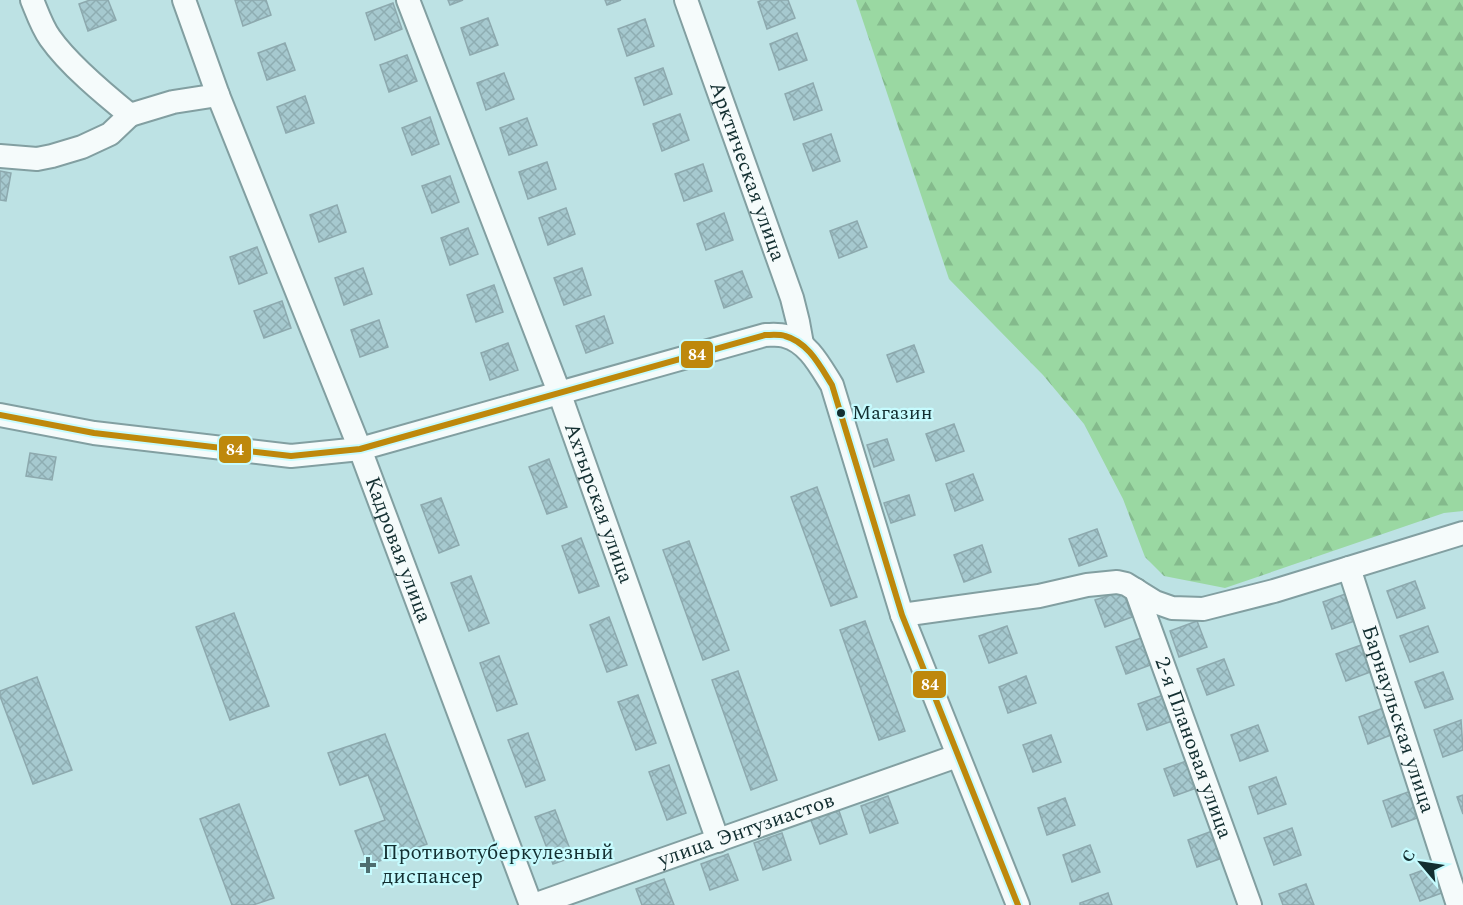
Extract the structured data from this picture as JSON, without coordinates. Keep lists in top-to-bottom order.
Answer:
{
  "streets": {
    "street": [
      "Арктическая улица",
      "Ахтырская улица",
      "Кадровая улица",
      "Барнаульская улица",
      "2-я Плановая улица",
      "улица Энтузиастов"
    ]
  },
  "crossings": [
    ["Ахтырская улица", "улица Энтузиастов"],
    ["Кадровая улица", "улица Энтузиастов"]
  ],
  "places": {
    "other": ["Магазин"],
    "health": ["Противотуберкулезный диспансер"]
  },
  "lines": ["transit line 84"],
  "north": "top left"
}
